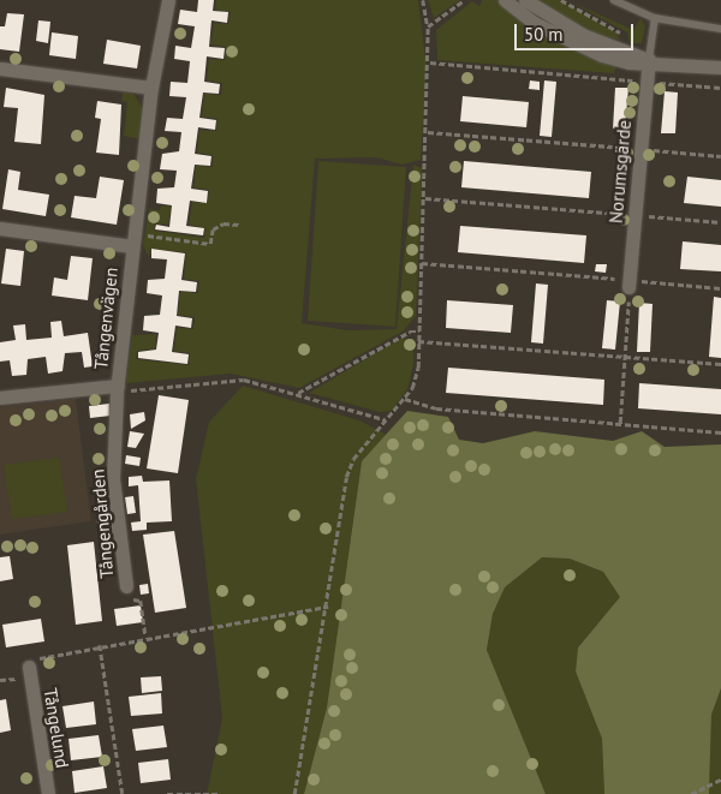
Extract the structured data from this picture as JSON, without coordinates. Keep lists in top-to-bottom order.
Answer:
{
  "streets": {
    "street": [
      "Norumsgärde",
      "Tångenvägen",
      "Tångengården",
      "Tångelund"
    ]
  },
  "crossings": [
    ["Tångenvägen", "Tångengården"]
  ],
  "scale_bar": "50 m"
}
